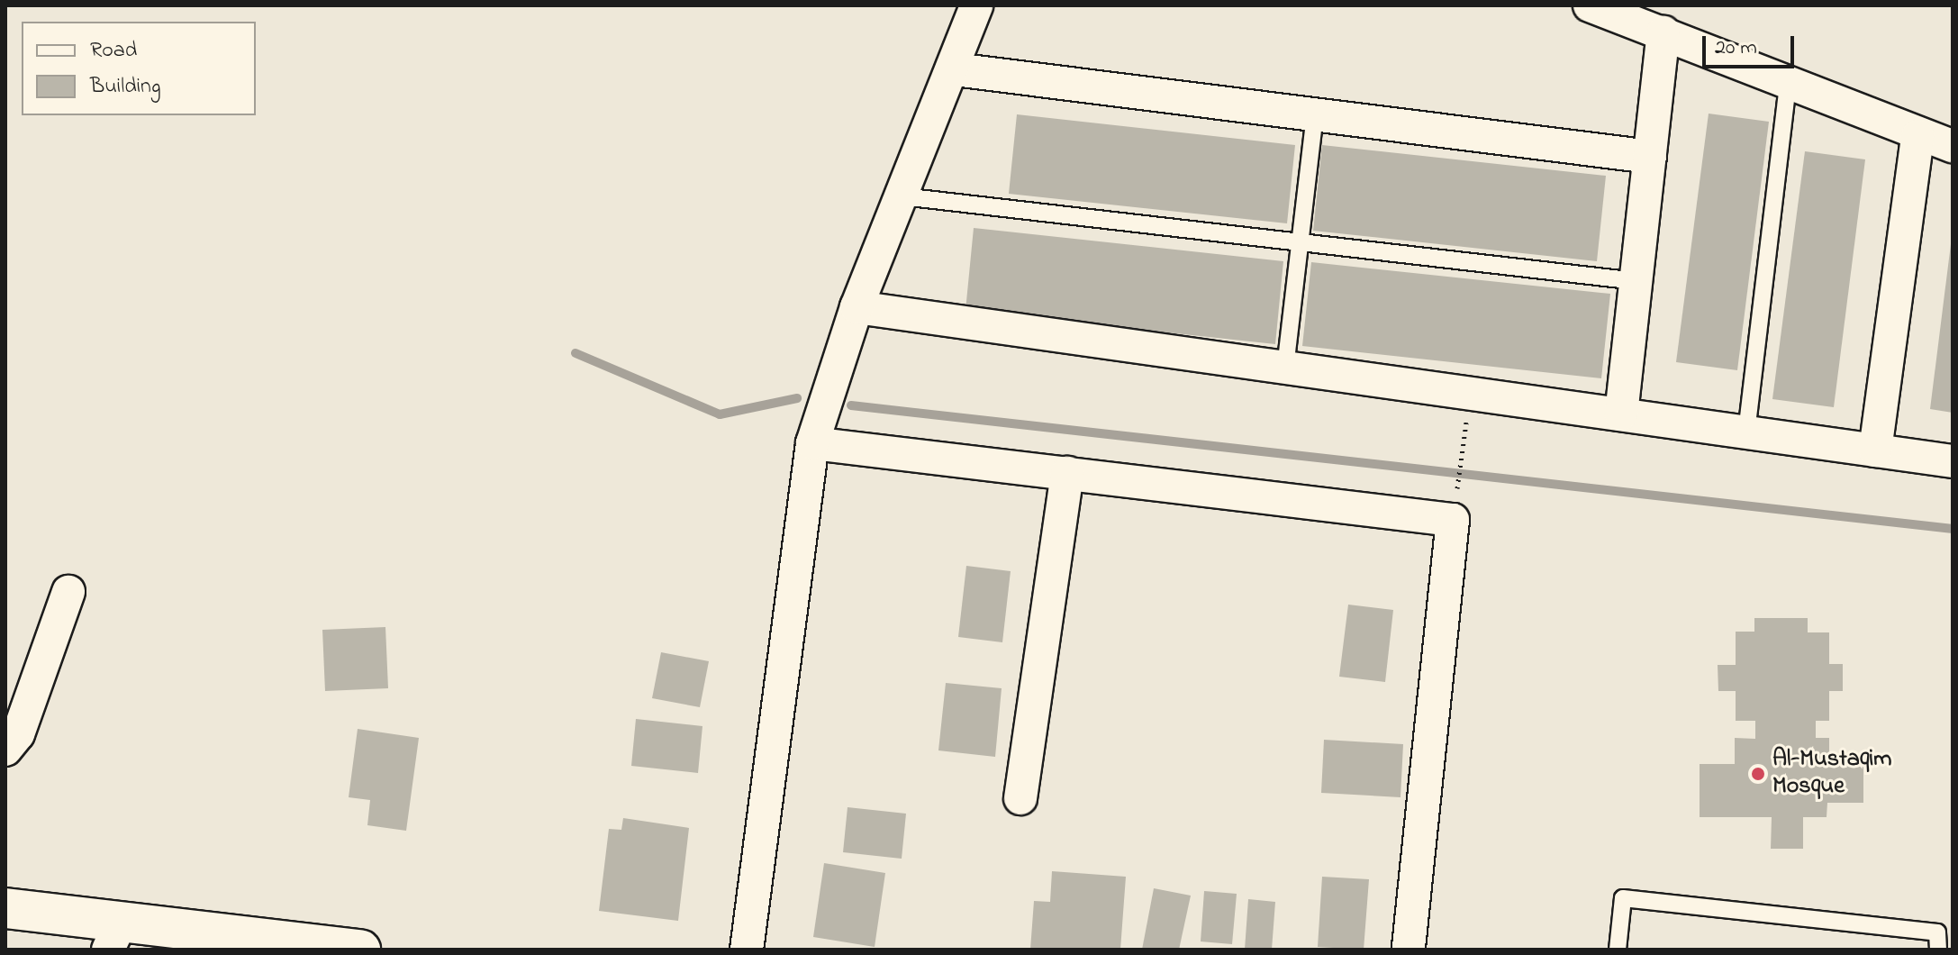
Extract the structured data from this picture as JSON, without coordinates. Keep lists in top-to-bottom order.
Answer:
{
  "places": ["Al-Mustaqim Mosque"],
  "legend": ["Road", "Building"],
  "scale_bar": "20 m"
}
